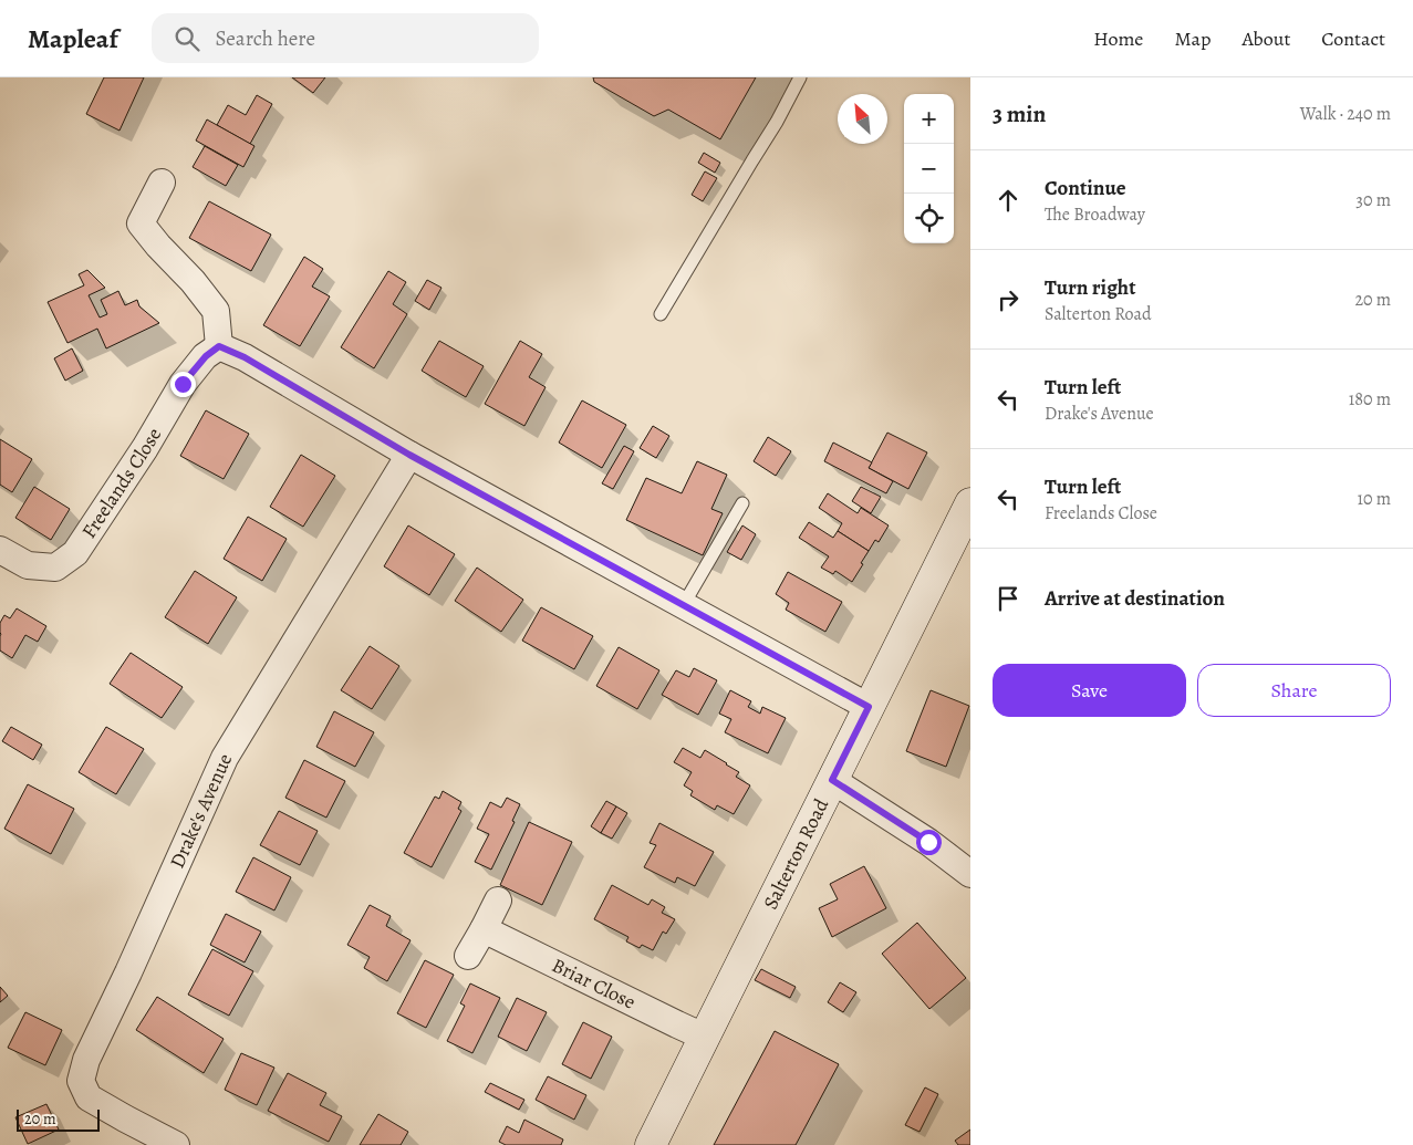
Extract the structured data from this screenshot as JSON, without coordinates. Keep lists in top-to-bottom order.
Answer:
{
  "streets": {
    "main road": ["Salterton Road"],
    "street": ["Freelands Close", "Drake's Avenue", "Briar Close"]
  },
  "crossings": [
    ["Salterton Road", "Briar Close"]
  ],
  "scale_bar": "20 m",
  "north": "top left",
  "page": {
    "header": "Mapleaf",
    "search": "Search here",
    "nav": [
      "Home",
      "Map",
      "About",
      "Contact"
    ],
    "heading": ["3 min", "Walk · 240 m"],
    "map_buttons": ["+", "−"],
    "list": [
      ["Continue", "The Broadway", "30 m"],
      ["Turn right", "Salterton Road", "20 m"],
      ["Turn left", "Drake's Avenue", "180 m"],
      ["Turn left", "Freelands Close", "10 m"],
      "Arrive at destination"
    ],
    "buttons": ["Save", "Share"],
    "scale": "20 m"
  }
}
